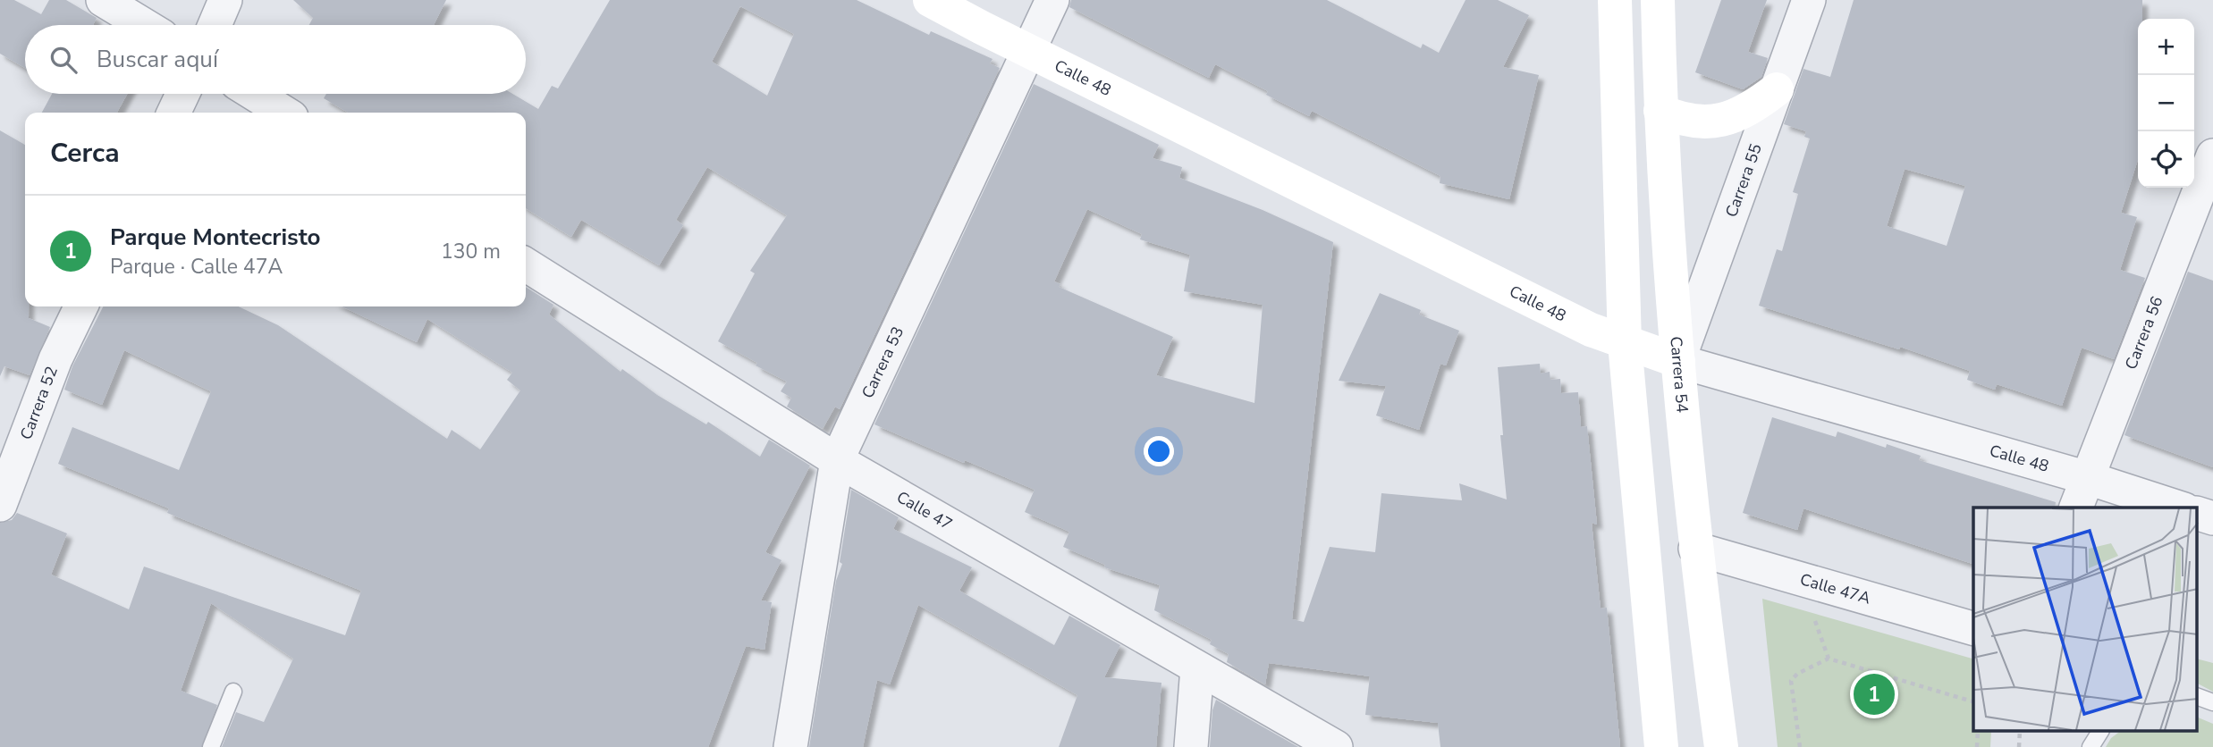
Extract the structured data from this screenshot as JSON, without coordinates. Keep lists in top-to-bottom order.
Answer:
{
  "streets": {
    "main road": ["Calle 48", "Carrera 54"],
    "street": [
      "Carrera 55",
      "Carrera 56",
      "Carrera 53",
      "Carrera 52",
      "Calle 47",
      "Calle 47A"
    ]
  },
  "crossings": [
    ["Calle 48", "Carrera 55"],
    ["Calle 48", "Carrera 56"],
    ["Calle 48", "Carrera 53"],
    ["Calle 48", "Carrera 54"],
    ["Carrera 55", "Carrera 54"],
    ["Carrera 53", "Calle 47"],
    ["Carrera 54", "Calle 47A"]
  ],
  "page": {
    "map_buttons": ["+", "−"],
    "search": "Buscar aquí",
    "heading": "Cerca",
    "list": [
      {
        "mark": "1",
        "name": "Parque Montecristo",
        "note": "Parque · Calle 47A",
        "value": "130 m"
      }
    ],
    "pins": "1"
  }
}
